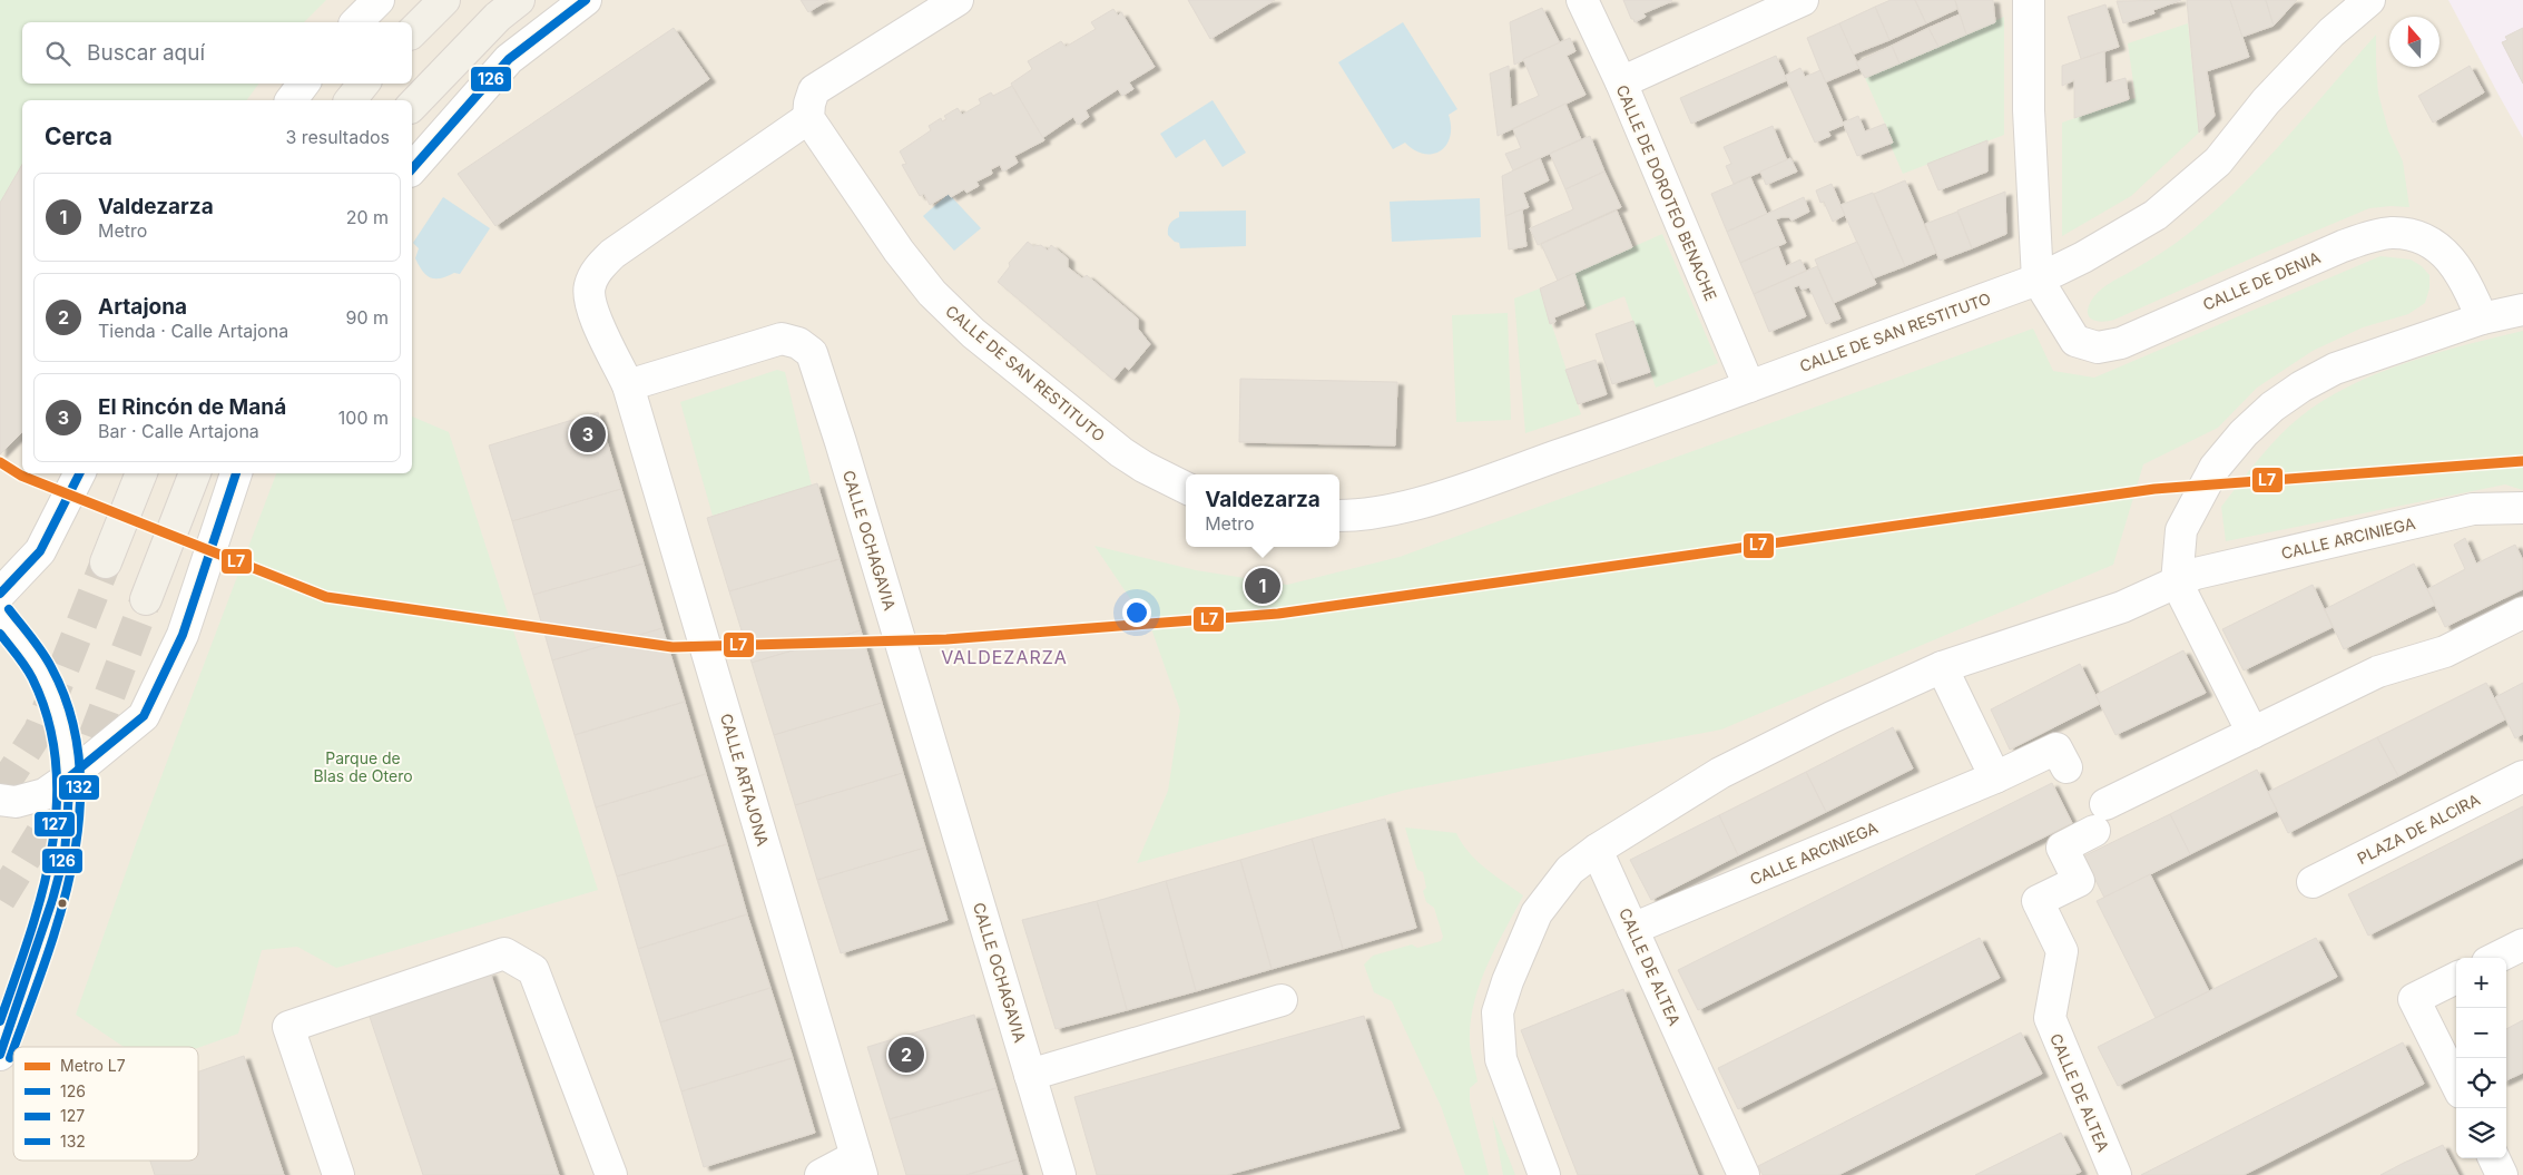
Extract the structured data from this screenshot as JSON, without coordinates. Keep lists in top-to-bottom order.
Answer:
{
  "streets": {
    "street": [
      "CALLE DE DOROTEO BENACHE",
      "CALLE DE DENIA",
      "CALLE DE SAN RESTITUTO",
      "CALLE ARCINIEGA",
      "CALLE OCHAGAVIA",
      "CALLE ARTAJONA",
      "PLAZA DE ALCIRA",
      "CALLE DE ALTEA"
    ]
  },
  "crossings": [
    ["CALLE DE DOROTEO BENACHE", "CALLE DE SAN RESTITUTO"],
    ["CALLE DE DENIA", "CALLE DE SAN RESTITUTO"],
    ["CALLE ARCINIEGA", "CALLE DE ALTEA"],
    ["CALLE OCHAGAVIA", "CALLE ARTAJONA"]
  ],
  "districts": ["VALDEZARZA"],
  "parks": ["Parque de Blas de Otero"],
  "lines": [
    "transit line 126",
    "metro line L7",
    "transit line 132",
    "transit line 127"
  ],
  "legend": [
    "Metro L7",
    "126",
    "127",
    "132"
  ],
  "north": "top",
  "page": {
    "search": "Buscar aquí",
    "heading": ["Cerca", "3 resultados"],
    "list": [
      {
        "mark": "1",
        "name": "Valdezarza",
        "note": "Metro",
        "value": "20 m"
      },
      {
        "mark": "2",
        "name": "Artajona",
        "note": "Tienda · Calle Artajona",
        "value": "90 m"
      },
      {
        "mark": "3",
        "name": "El Rincón de Maná",
        "note": "Bar · Calle Artajona",
        "value": "100 m"
      }
    ],
    "pins": ["3", "1", "2"],
    "popup": ["Valdezarza", "Metro"],
    "map_buttons": ["+", "−"]
  }
}
